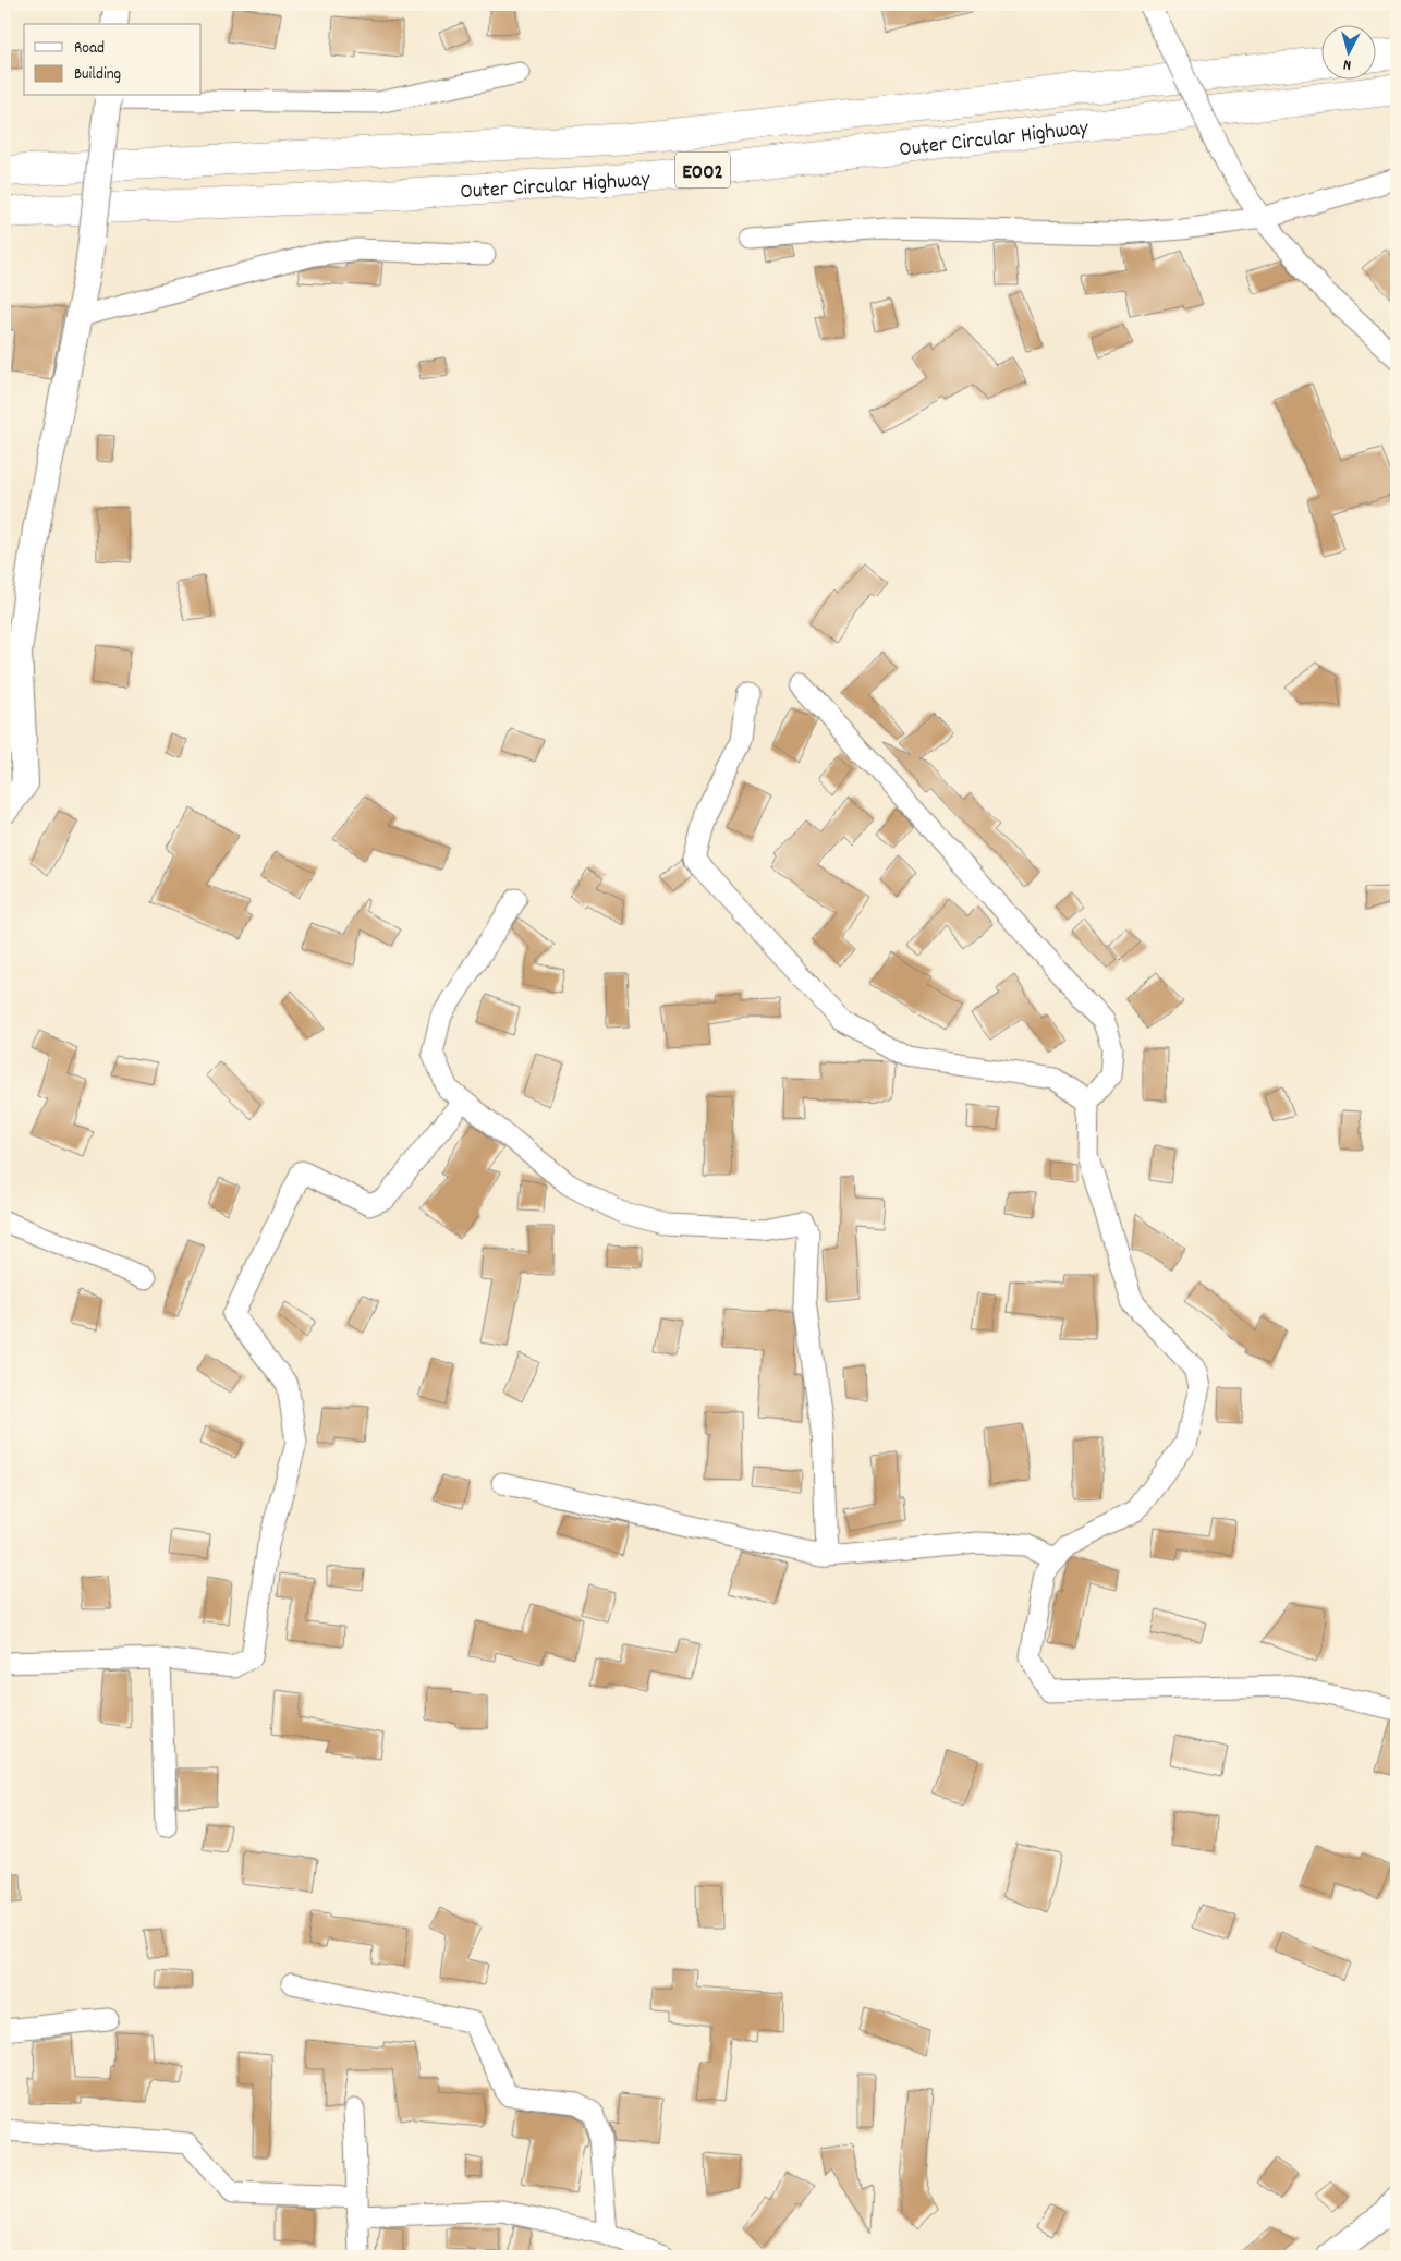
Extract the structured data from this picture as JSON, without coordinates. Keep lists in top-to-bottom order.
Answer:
{
  "streets": {
    "highway": ["Outer Circular Highway", "E002"]
  },
  "legend": ["Road", "Building"],
  "north": "bottom"
}
